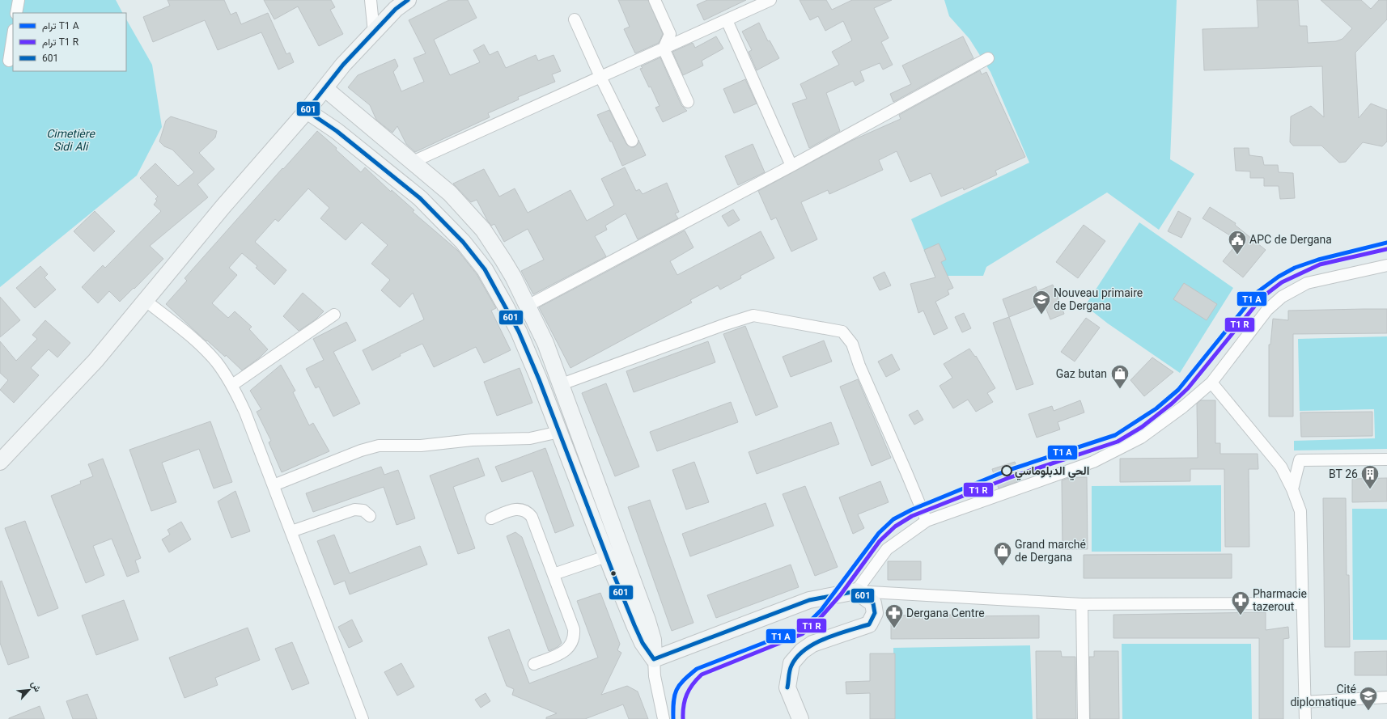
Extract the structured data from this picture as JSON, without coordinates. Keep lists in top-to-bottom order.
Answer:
{
  "parks": ["Cimetière Sidi Ali"],
  "places": {
    "public building": ["APC de Dergana"],
    "school or university": ["Nouveau primaire de Dergana", "Cité diplomatique"],
    "shop": ["Gaz butan", "Grand marché de Dergana"],
    "other": ["الحي الدبلوماسي"],
    "building": ["BT 26"],
    "pharmacy": ["Pharmacie tazerout", "Dergana Centre"]
  },
  "lines": ["transit line 601"],
  "legend": ["ترام T1 A", "ترام T1 R", "601"],
  "north": "top right"
}
